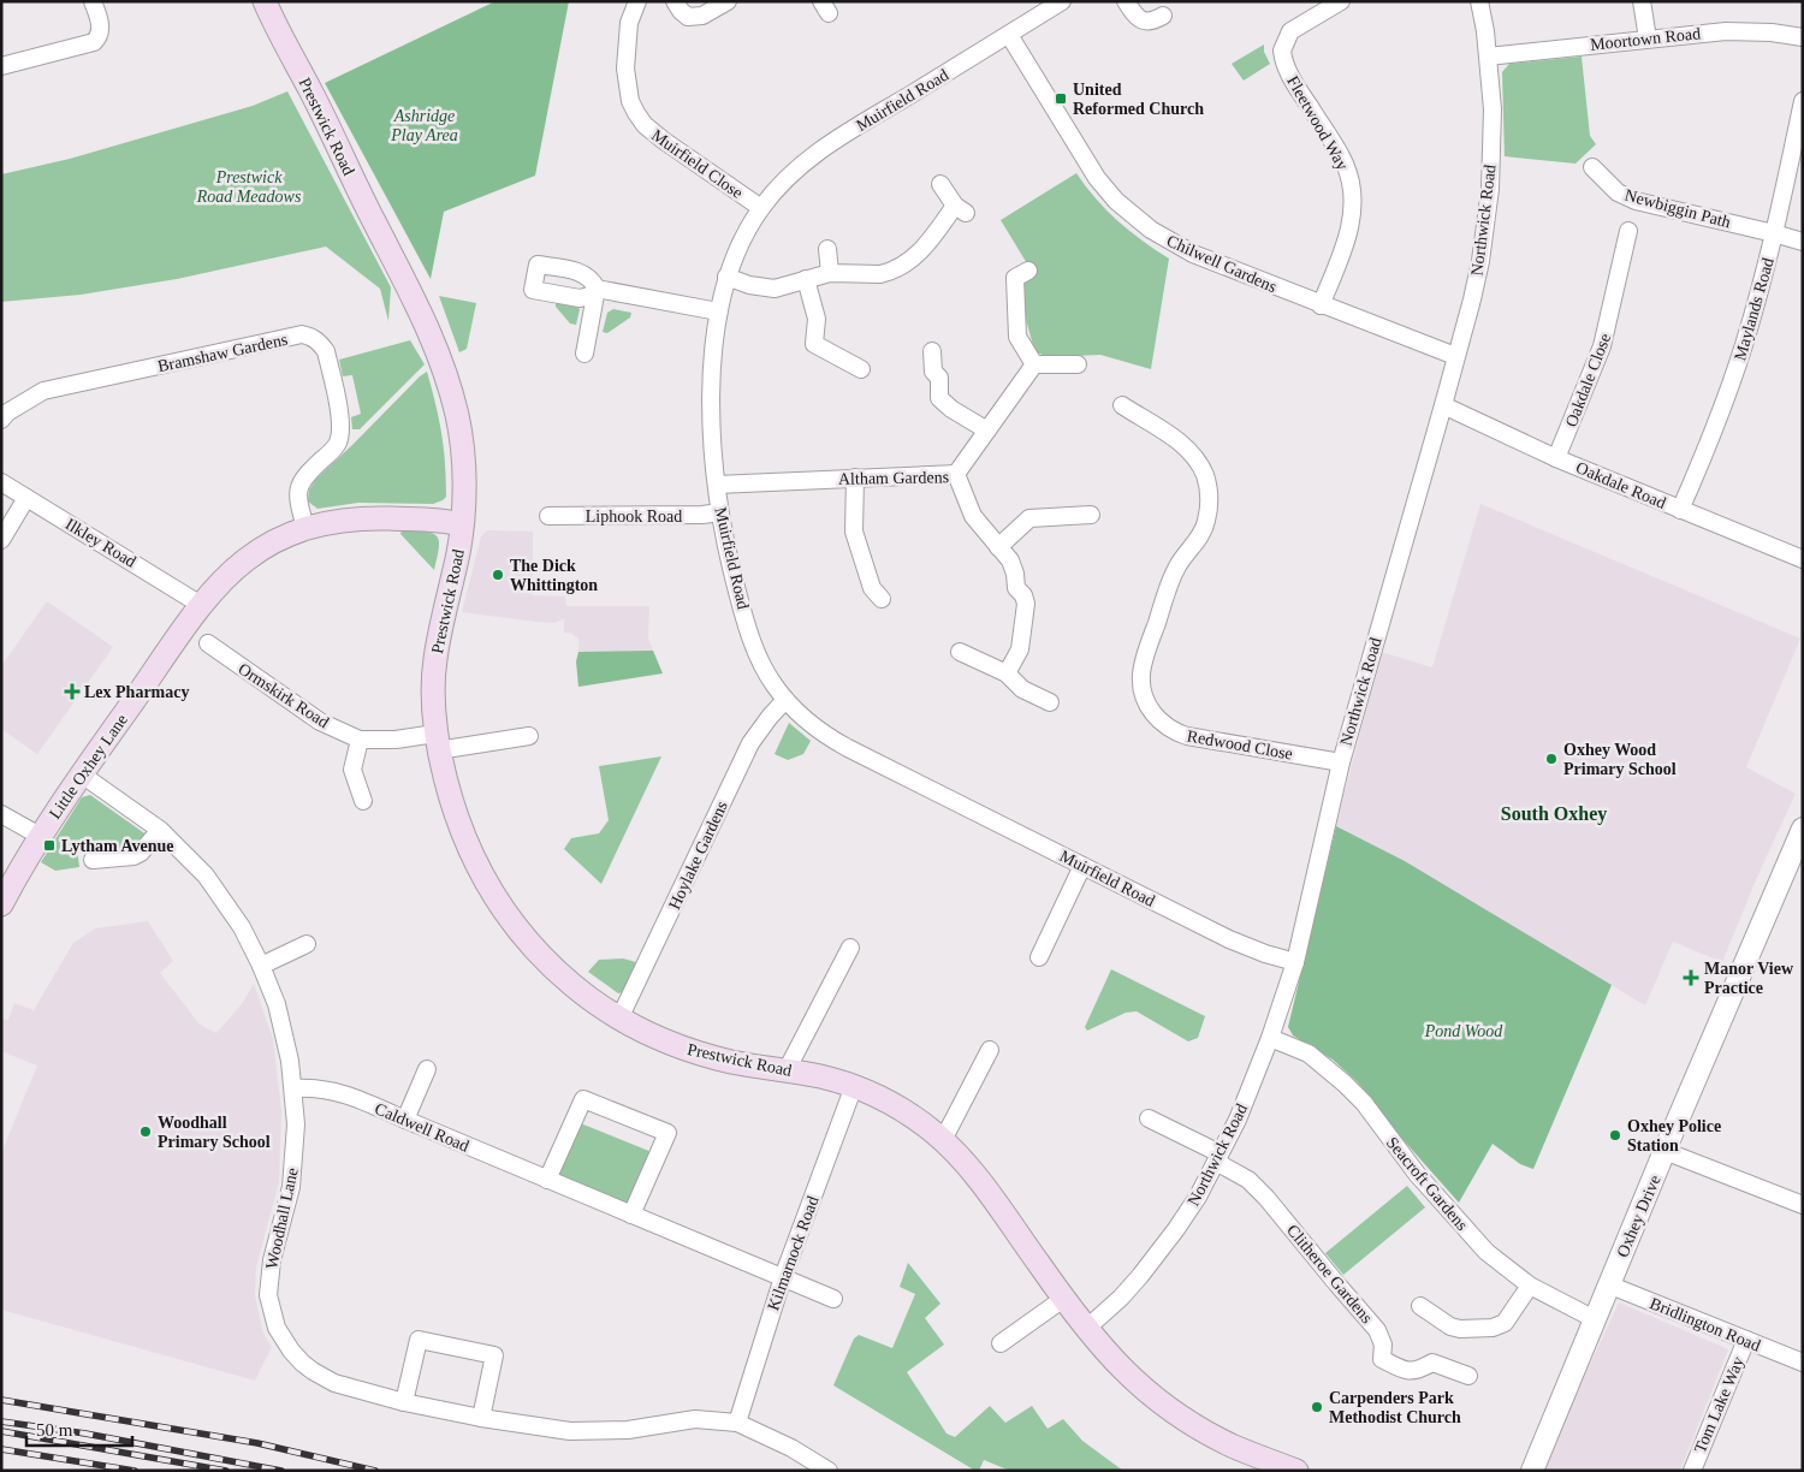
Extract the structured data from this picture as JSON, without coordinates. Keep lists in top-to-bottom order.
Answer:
{
  "streets": {
    "main road": ["Prestwick Road", "Little Oxhey Lane"],
    "street": [
      "Moortown Road",
      "Muirfield Road",
      "Fleetwood Way",
      "Muirfield Close",
      "Newbiggin Path",
      "Northwick Road",
      "Chilwell Gardens",
      "Maylands Road",
      "Bramshaw Gardens",
      "Oakdale Close",
      "Altham Gardens",
      "Oakdale Road",
      "Liphook Road",
      "Ilkley Road",
      "Ormskirk Road",
      "Redwood Close",
      "Hoylake Gardens",
      "Caldwell Road",
      "Seacroft Gardens",
      "Oxhey Drive",
      "Woodhall Lane",
      "Kilmarnock Road",
      "Clitheroe Gardens",
      "Bridlington Road",
      "Tom Lake Way"
    ]
  },
  "crossings": [
    ["Moortown Road", "Northwick Road"],
    ["Muirfield Road", "Muirfield Close"],
    ["Muirfield Road", "Northwick Road"],
    ["Muirfield Road", "Chilwell Gardens"],
    ["Muirfield Road", "Altham Gardens"],
    ["Muirfield Road", "Liphook Road"],
    ["Muirfield Road", "Hoylake Gardens"],
    ["Fleetwood Way", "Chilwell Gardens"],
    ["Prestwick Road", "Northwick Road"],
    ["Prestwick Road", "Ormskirk Road"],
    ["Prestwick Road", "Little Oxhey Lane"],
    ["Prestwick Road", "Hoylake Gardens"],
    ["Prestwick Road", "Kilmarnock Road"],
    ["Newbiggin Path", "Maylands Road"],
    ["Northwick Road", "Chilwell Gardens"],
    ["Northwick Road", "Oakdale Road"],
    ["Northwick Road", "Redwood Close"],
    ["Northwick Road", "Seacroft Gardens"],
    ["Northwick Road", "Clitheroe Gardens"],
    ["Maylands Road", "Oakdale Road"],
    ["Bramshaw Gardens", "Little Oxhey Lane"],
    ["Oakdale Close", "Oakdale Road"],
    ["Ilkley Road", "Little Oxhey Lane"],
    ["Little Oxhey Lane", "Woodhall Lane"],
    ["Caldwell Road", "Woodhall Lane"],
    ["Caldwell Road", "Kilmarnock Road"],
    ["Seacroft Gardens", "Oxhey Drive"],
    ["Oxhey Drive", "Bridlington Road"],
    ["Woodhall Lane", "Kilmarnock Road"],
    ["Bridlington Road", "Tom Lake Way"]
  ],
  "districts": ["South Oxhey"],
  "parks": ["Ashridge Play Area", "Prestwick Road Meadows", "Pond Wood"],
  "places": {
    "transit": ["United Reformed Church", "Lytham Avenue"],
    "other": [
      "The Dick Whittington",
      "Oxhey Wood Primary School",
      "Woodhall Primary School",
      "Oxhey Police Station",
      "Carpenders Park Methodist Church"
    ],
    "health": ["Lex Pharmacy", "Manor View Practice"]
  },
  "scale_bar": "50 m"
}
